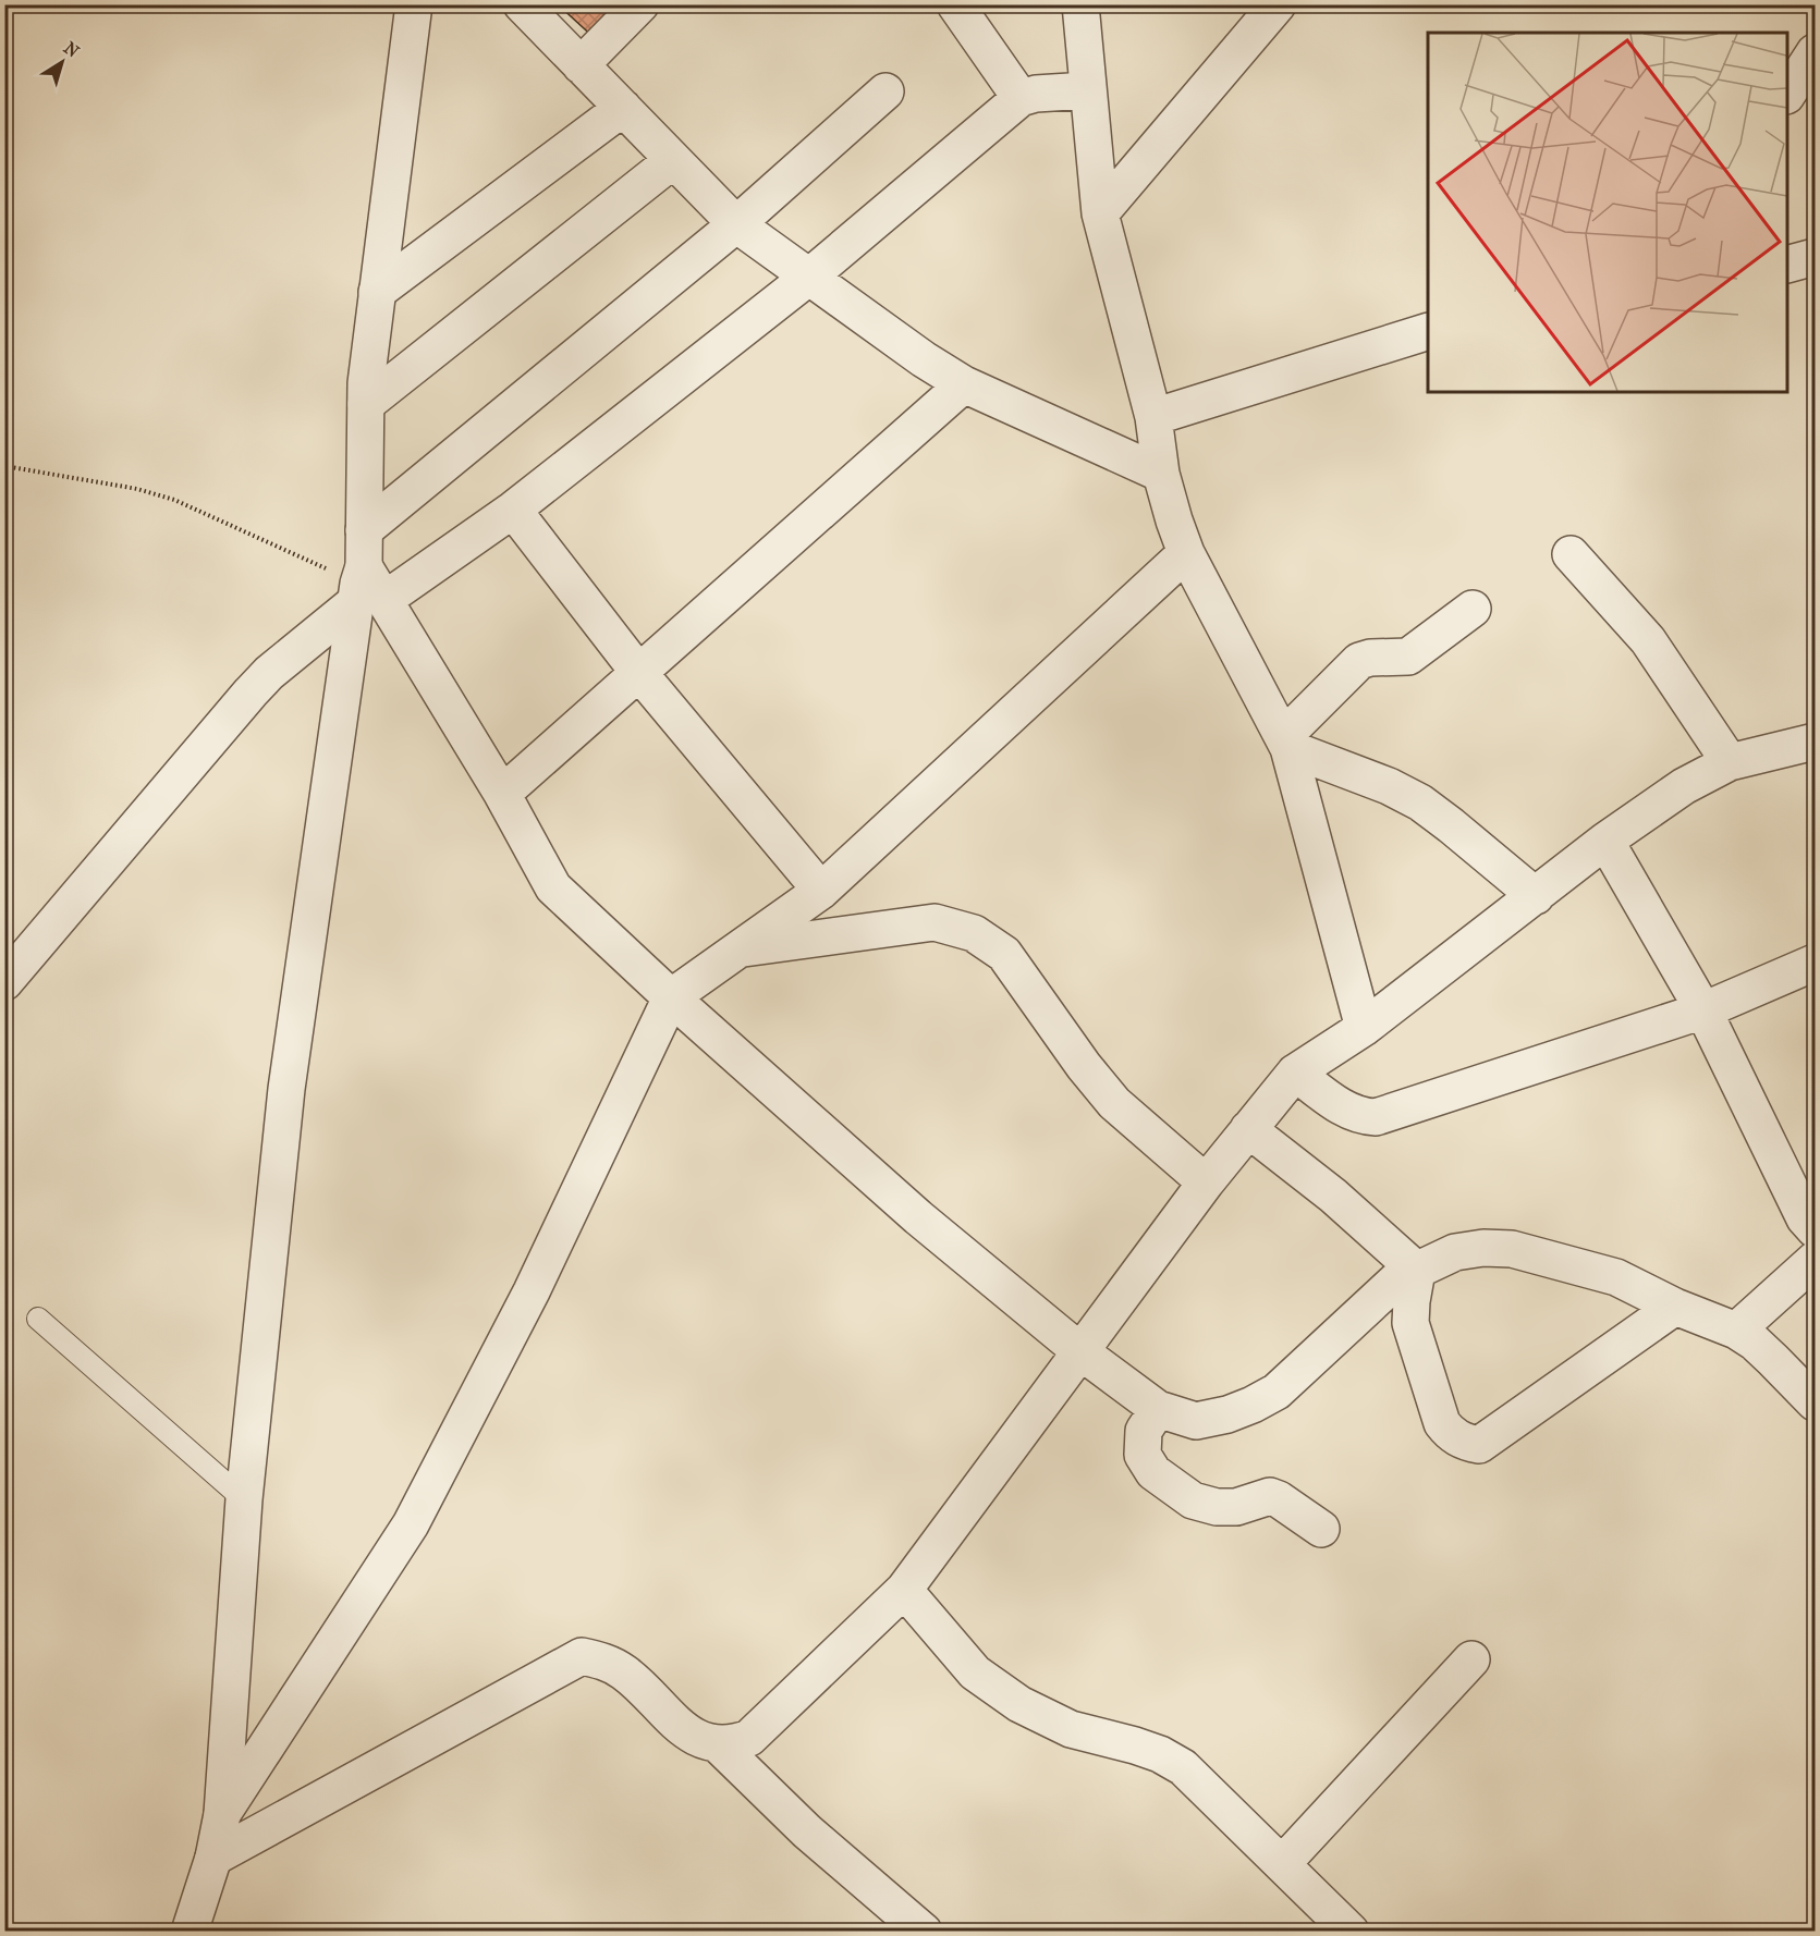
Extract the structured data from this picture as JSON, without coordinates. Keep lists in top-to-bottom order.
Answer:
{
  "north": "top right"
}
